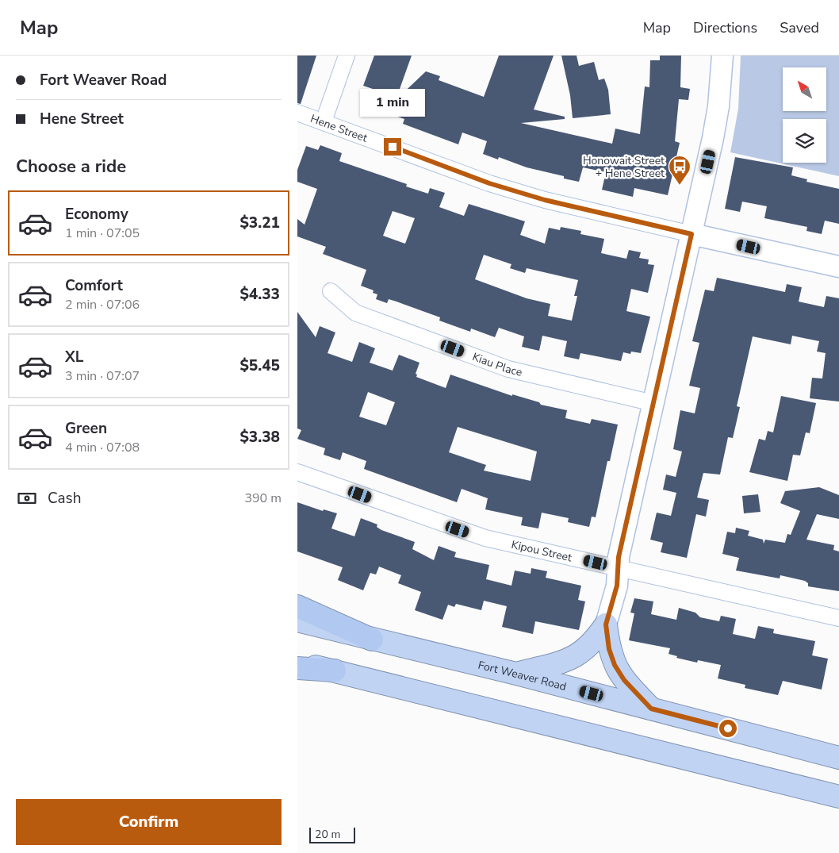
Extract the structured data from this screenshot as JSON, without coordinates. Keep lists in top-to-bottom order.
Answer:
{
  "streets": {
    "highway": ["Fort Weaver Road"],
    "street": ["Hene Street", "Kiau Place", "Kipou Street"]
  },
  "places": {
    "bus stop": ["Honowait Street + Hene Street"]
  },
  "scale_bar": "20 m",
  "north": "top left",
  "page": {
    "header": "Map",
    "nav": ["Map", "Directions", "Saved"],
    "banner": ["Fort Weaver Road", "Hene Street"],
    "bubble": "1 min",
    "heading": "Choose a ride",
    "list": [
      {
        "name": "Economy",
        "note": "1 min · 07:05",
        "value": "$3.21"
      },
      {
        "name": "Comfort",
        "note": "2 min · 07:06",
        "value": "$4.33"
      },
      {
        "name": "XL",
        "note": "3 min · 07:07",
        "value": "$5.45"
      },
      {
        "name": "Green",
        "note": "4 min · 07:08",
        "value": "$3.38"
      }
    ],
    "pay": ["Cash", "390 m"],
    "buttons": "Confirm",
    "scale": "20 m"
  }
}
